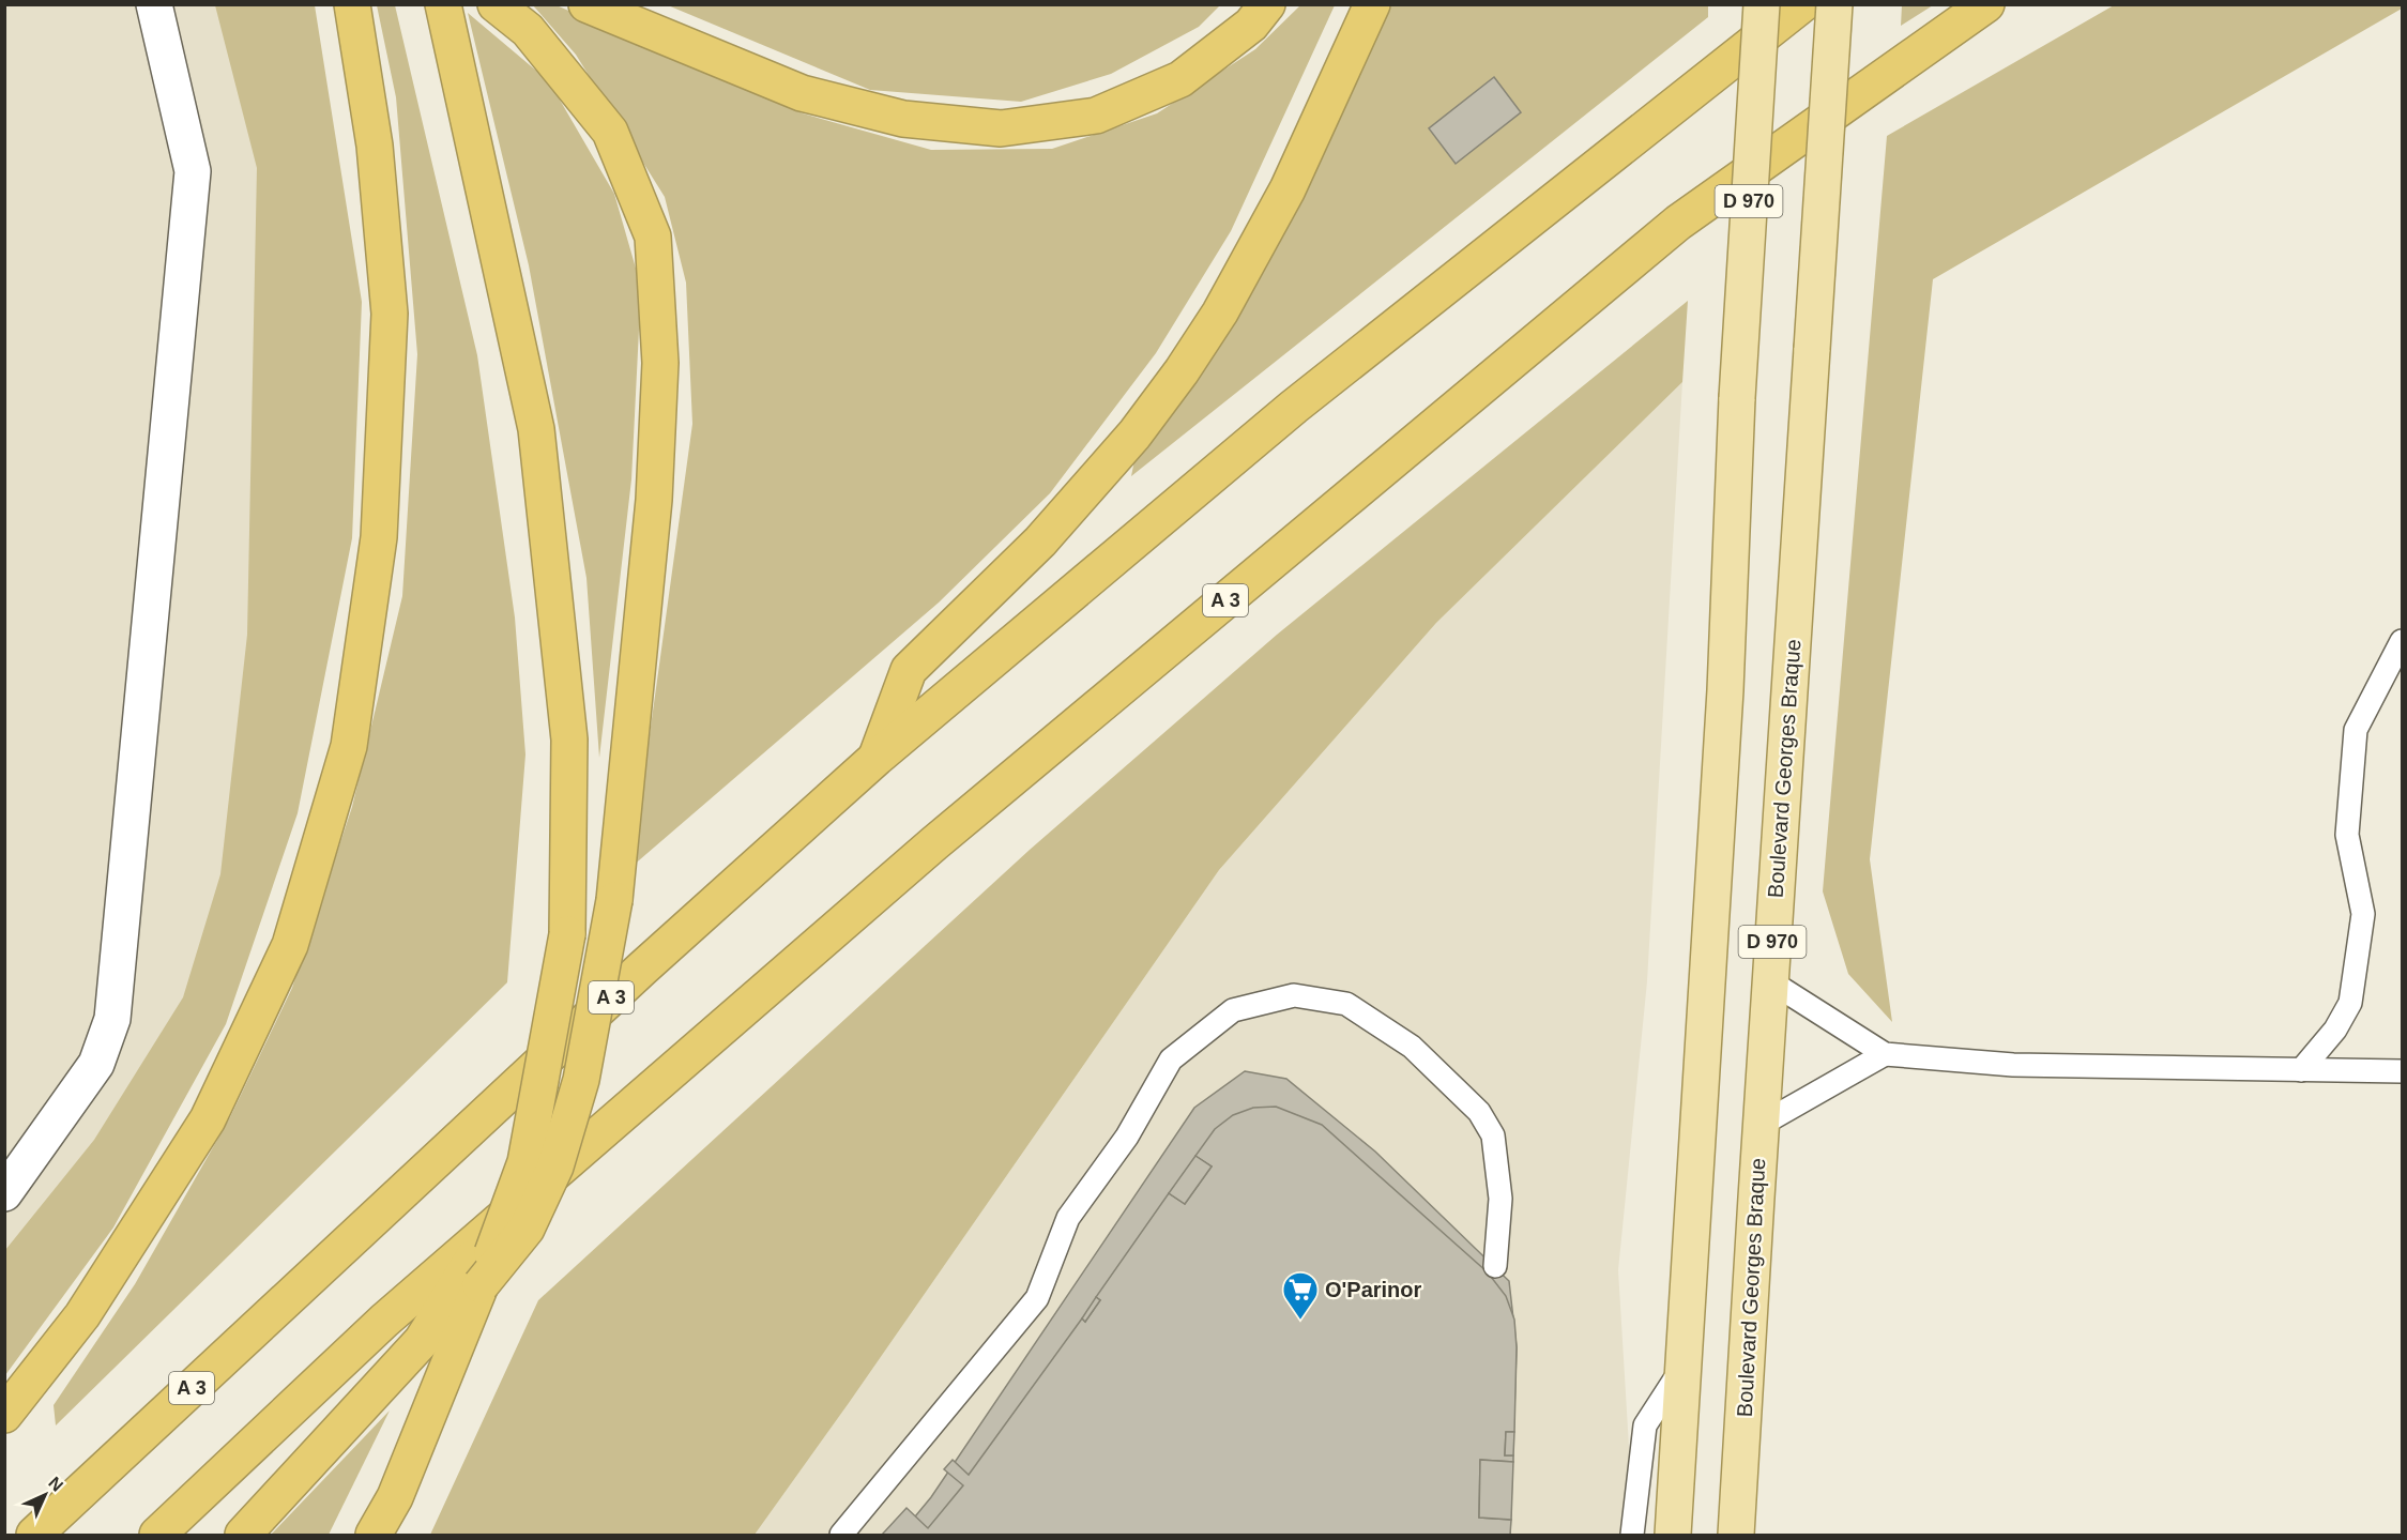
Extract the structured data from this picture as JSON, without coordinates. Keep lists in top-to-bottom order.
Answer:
{
  "streets": {
    "highway": ["A 3"],
    "main road": ["D 970", "Boulevard Georges Braque"]
  },
  "places": {
    "supermarket": ["O'Parinor"]
  },
  "north": "top right"
}
